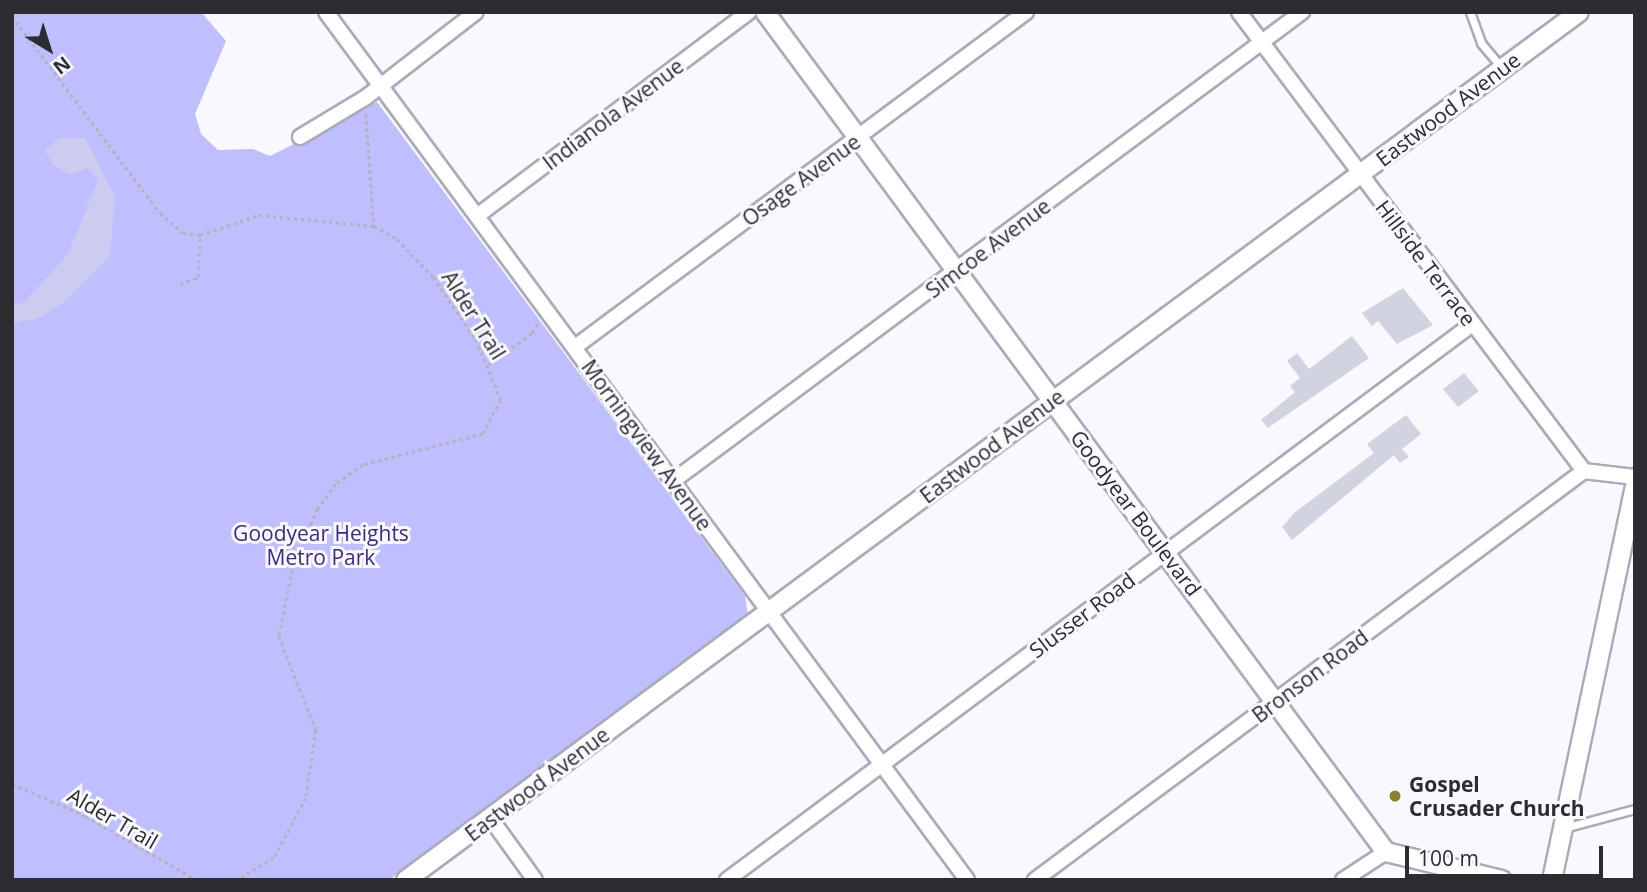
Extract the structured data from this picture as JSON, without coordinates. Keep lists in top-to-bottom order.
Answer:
{
  "streets": {
    "street": [
      "Eastwood Avenue",
      "Indianola Avenue",
      "Osage Avenue",
      "Simcoe Avenue",
      "Hillside Terrace",
      "Morningview Avenue",
      "Goodyear Boulevard",
      "Slusser Road",
      "Bronson Road"
    ],
    "path": ["Alder Trail"]
  },
  "crossings": [
    ["Eastwood Avenue", "Hillside Terrace"],
    ["Eastwood Avenue", "Morningview Avenue"],
    ["Eastwood Avenue", "Goodyear Boulevard"],
    ["Indianola Avenue", "Morningview Avenue"],
    ["Osage Avenue", "Morningview Avenue"],
    ["Osage Avenue", "Goodyear Boulevard"],
    ["Simcoe Avenue", "Hillside Terrace"],
    ["Simcoe Avenue", "Morningview Avenue"],
    ["Simcoe Avenue", "Goodyear Boulevard"],
    ["Hillside Terrace", "Slusser Road"],
    ["Hillside Terrace", "Bronson Road"],
    ["Morningview Avenue", "Slusser Road"],
    ["Goodyear Boulevard", "Slusser Road"],
    ["Goodyear Boulevard", "Bronson Road"]
  ],
  "parks": ["Goodyear Heights Metro Park"],
  "places": ["Gospel Crusader Church"],
  "scale_bar": "100 m",
  "north": "bottom right"
}
